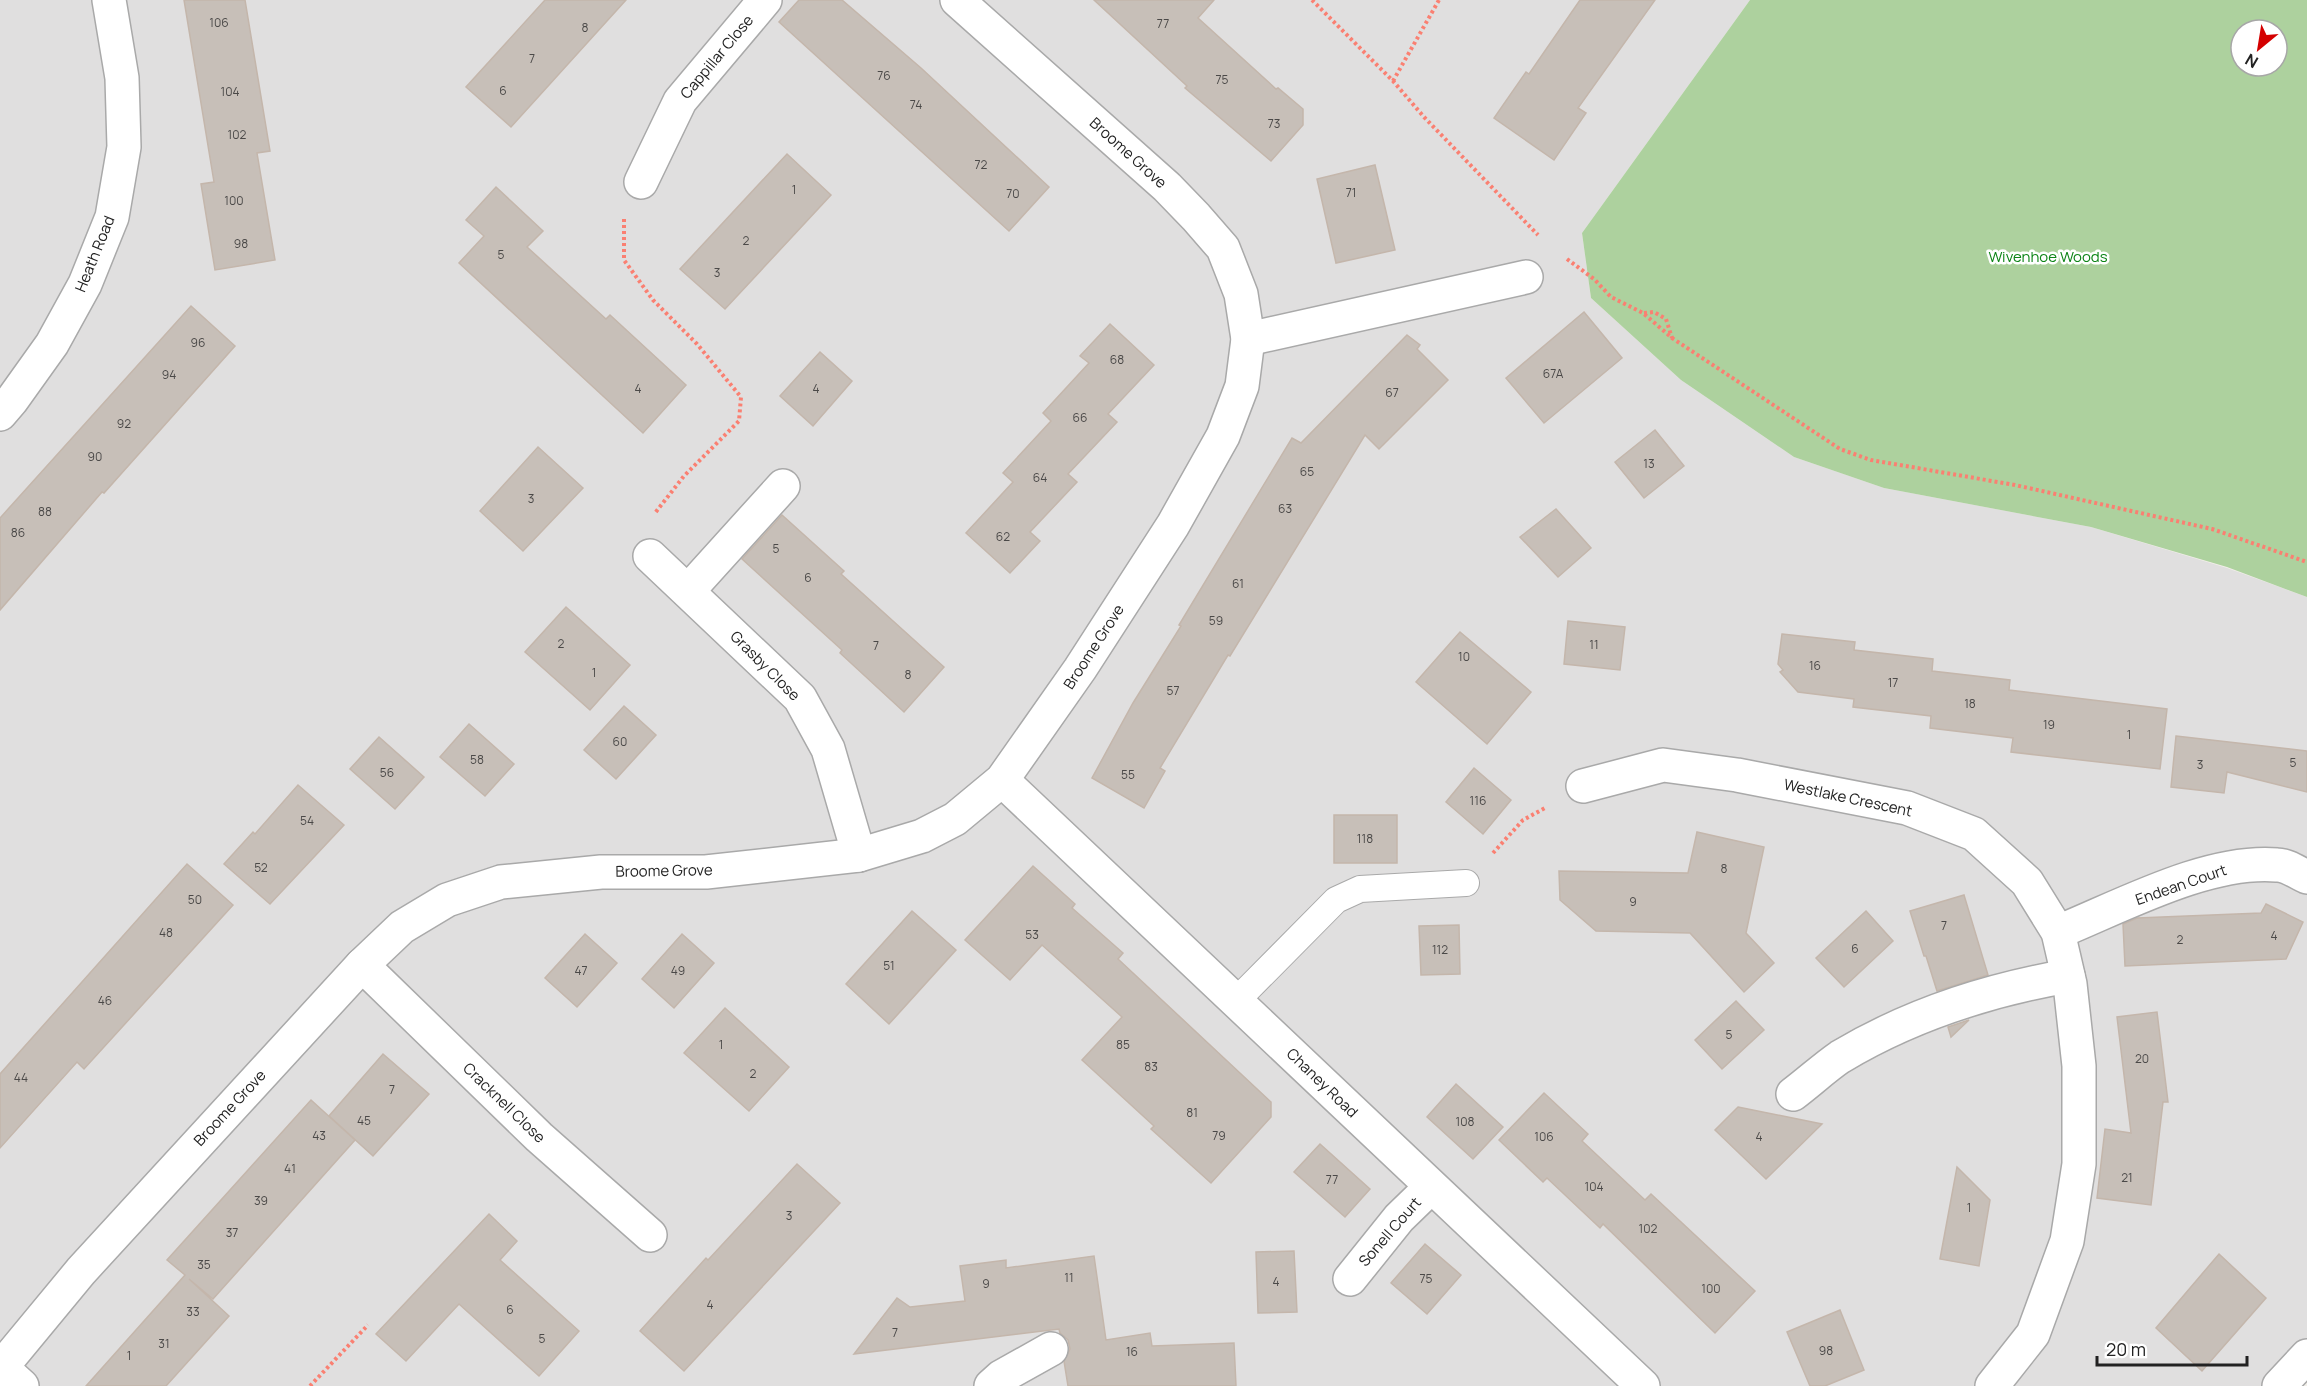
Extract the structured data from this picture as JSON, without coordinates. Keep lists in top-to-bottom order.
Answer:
{
  "streets": {
    "street": [
      "Cappillar Close",
      "Broome Grove",
      "Heath Road",
      "Grasby Close",
      "Westlake Crescent",
      "Endean Court",
      "Chaney Road",
      "Cracknell Close",
      "Sonell Court"
    ]
  },
  "crossings": [
    ["Broome Grove", "Grasby Close"],
    ["Broome Grove", "Chaney Road"],
    ["Broome Grove", "Cracknell Close"],
    ["Westlake Crescent", "Endean Court"],
    ["Chaney Road", "Sonell Court"]
  ],
  "parks": ["Wivenhoe Woods"],
  "house_numbers": [
    "106",
    "77",
    "8",
    "7",
    "76",
    "75",
    "6",
    "104",
    "74",
    "73",
    "102",
    "72",
    "1",
    "71",
    "70",
    "100",
    "2",
    "98",
    "5",
    "3",
    "96",
    "68",
    "67A",
    "94",
    "4",
    "4",
    "67",
    "66",
    "92",
    "90",
    "13",
    "65",
    "64",
    "3",
    "63",
    "88",
    "86",
    "62",
    "5",
    "6",
    "61",
    "59",
    "2",
    "11",
    "7",
    "10",
    "16",
    "1",
    "8",
    "17",
    "57",
    "18",
    "19",
    "1",
    "60",
    "58",
    "5",
    "3",
    "56",
    "55",
    "116",
    "54",
    "118",
    "52",
    "8",
    "50",
    "9",
    "7",
    "48",
    "53",
    "4",
    "2",
    "6",
    "112",
    "51",
    "47",
    "49",
    "46",
    "5",
    "1",
    "85",
    "20",
    "83",
    "2",
    "44",
    "7",
    "81",
    "45",
    "108",
    "43",
    "79",
    "106",
    "4",
    "41",
    "21",
    "77",
    "104",
    "39",
    "1",
    "3",
    "102",
    "37",
    "35",
    "11",
    "75",
    "4",
    "9",
    "100",
    "4",
    "6",
    "33",
    "7",
    "5",
    "31",
    "98",
    "16",
    "1"
  ],
  "scale_bar": "20 m",
  "north": "bottom left"
}
